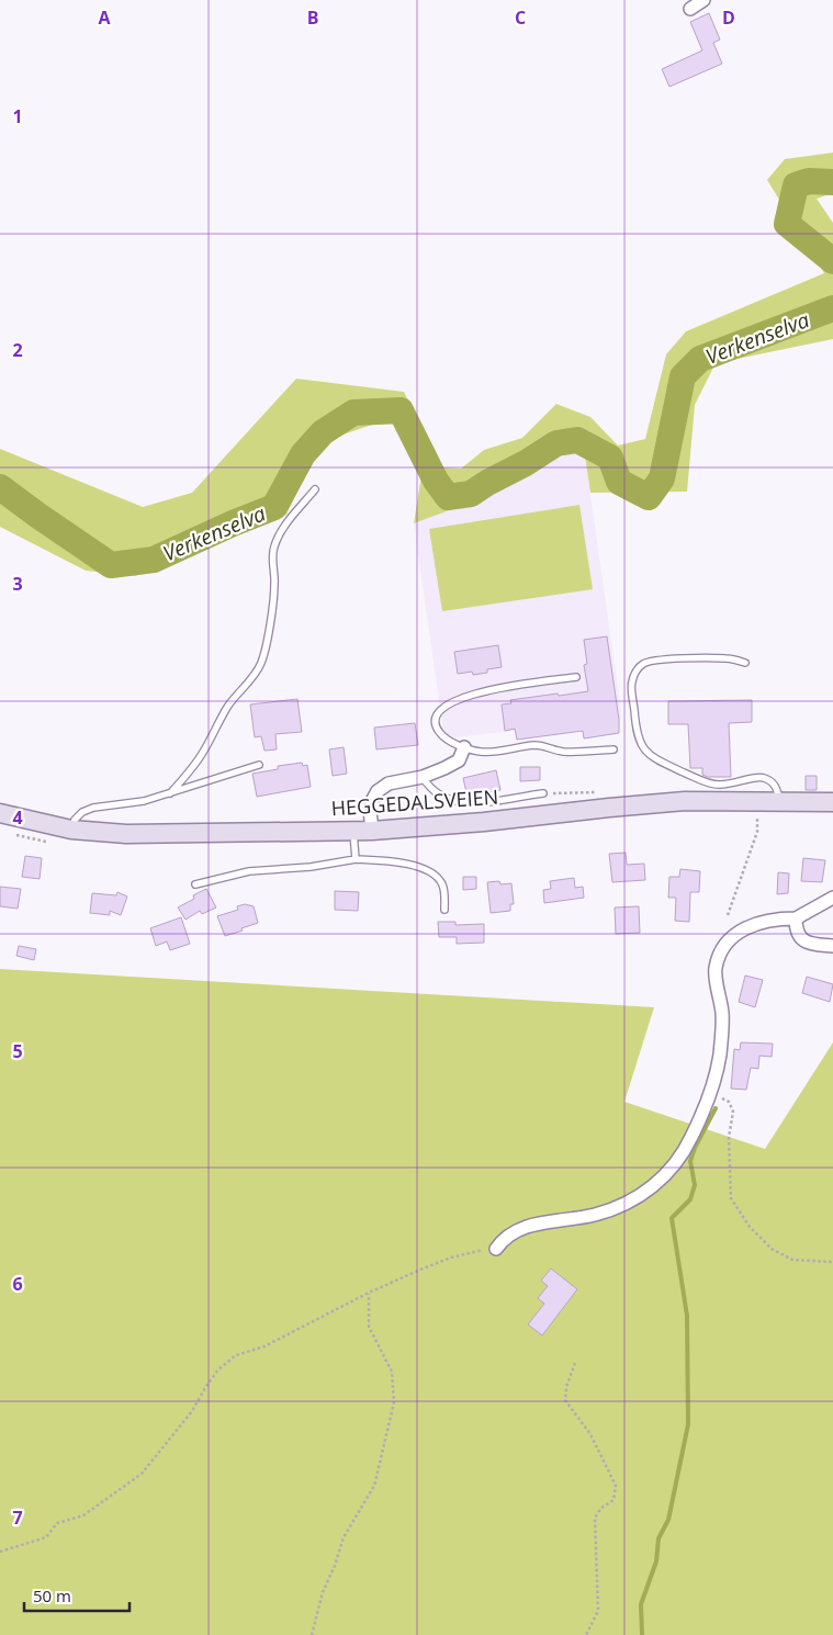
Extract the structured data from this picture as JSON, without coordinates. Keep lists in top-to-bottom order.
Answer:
{
  "streets": {
    "main road": ["HEGGEDALSVEIEN"]
  },
  "water": ["Verkenselva"],
  "scale_bar": "50 m",
  "grid": {
    "columns": [
      "A",
      "B",
      "C",
      "D"
    ],
    "rows": [
      "1",
      "2",
      "3",
      "4",
      "5",
      "6",
      "7"
    ]
  }
}
